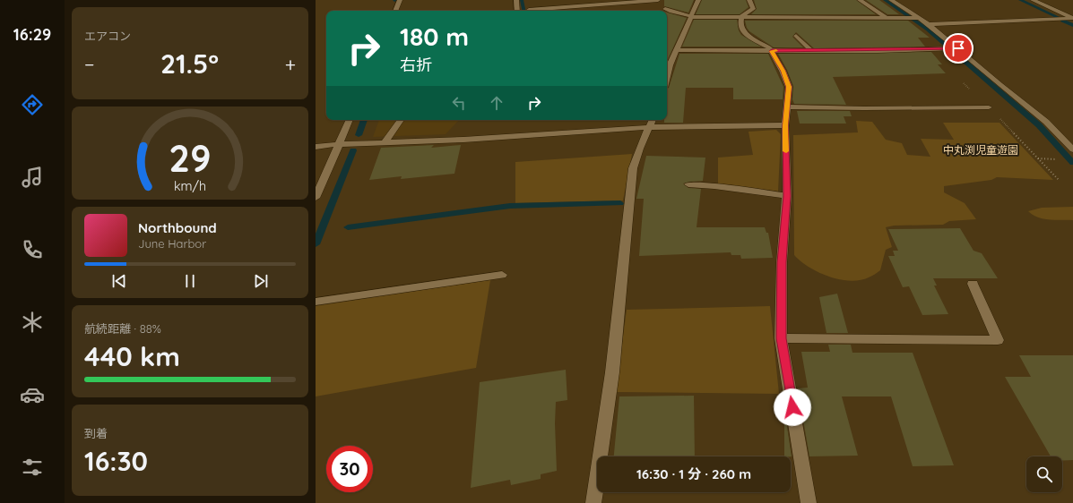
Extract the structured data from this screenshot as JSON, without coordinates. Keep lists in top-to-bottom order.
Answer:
{
  "parks": ["中丸渕児童遊園"],
  "page": {
    "tabs": "16:29",
    "tile": [
      "エアコン",
      ["航続距離 · 88%", "440 km"],
      ["到着", "16:30"]
    ],
    "turn": ["180 m", "右折"],
    "heat": ["−", "21.5°", "+"],
    "song": ["Northbound", "June Harbor"],
    "limit": "30",
    "trip": "16:30 · 1 分 · 260 m",
    "gauge": ["29", "km/h"]
  }
}
